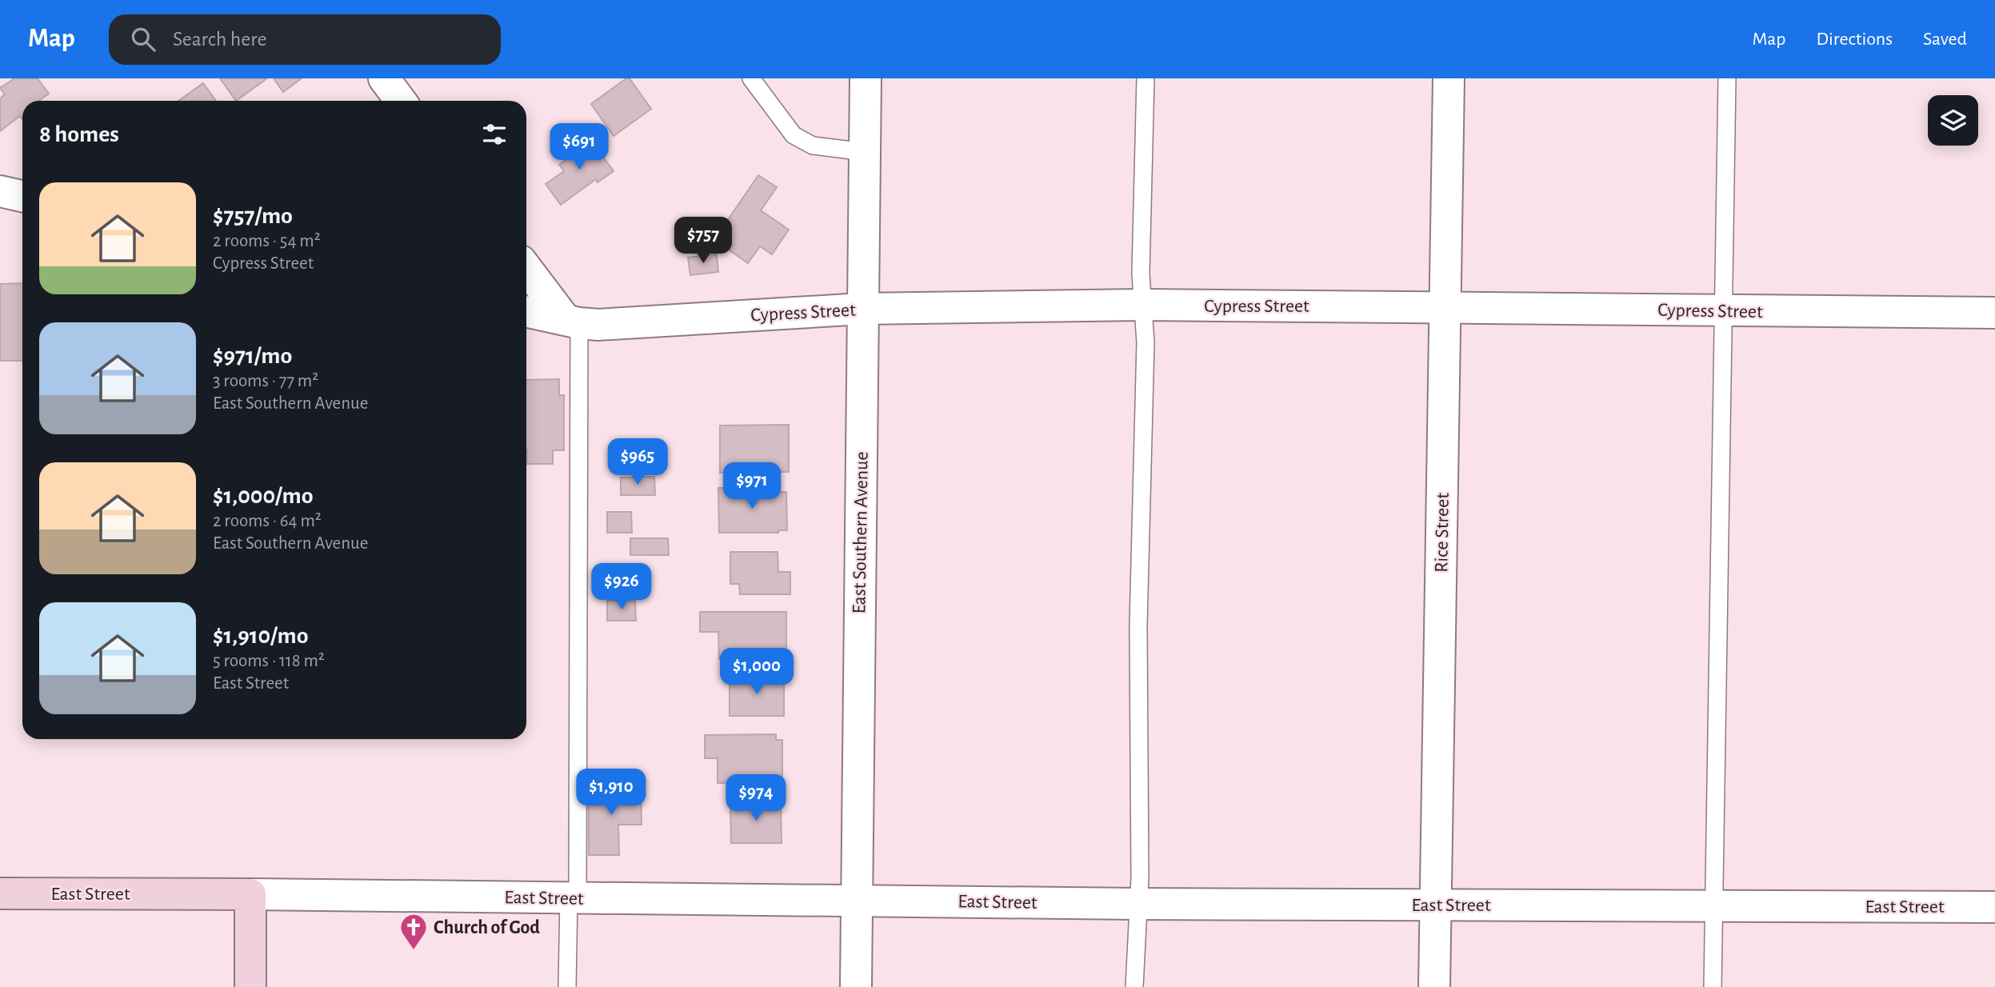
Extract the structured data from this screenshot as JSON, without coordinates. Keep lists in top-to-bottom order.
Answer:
{
  "streets": {
    "street": [
      "Cypress Street",
      "East Southern Avenue",
      "Rice Street",
      "East Street"
    ]
  },
  "crossings": [
    ["Cypress Street", "East Southern Avenue"],
    ["Cypress Street", "Rice Street"],
    ["East Southern Avenue", "East Street"],
    ["Rice Street", "East Street"]
  ],
  "places": {
    "church": ["Church of God"]
  },
  "page": {
    "header": "Map",
    "search": "Search here",
    "nav": ["Map", "Directions", "Saved"],
    "heading": "8 homes",
    "price": [
      "$691",
      "$757",
      "$965",
      "$971",
      "$926",
      "$1,000",
      "$1,910",
      "$974"
    ],
    "list": [
      {
        "name": "$757/mo",
        "note": "2 rooms · 54 m² · Cypress Street"
      },
      {
        "name": "$971/mo",
        "note": "3 rooms · 77 m² · East Southern Avenue"
      },
      {
        "name": "$1,000/mo",
        "note": "2 rooms · 64 m² · East Southern Avenue"
      },
      {
        "name": "$1,910/mo",
        "note": "5 rooms · 118 m² · East Street"
      }
    ]
  }
}
